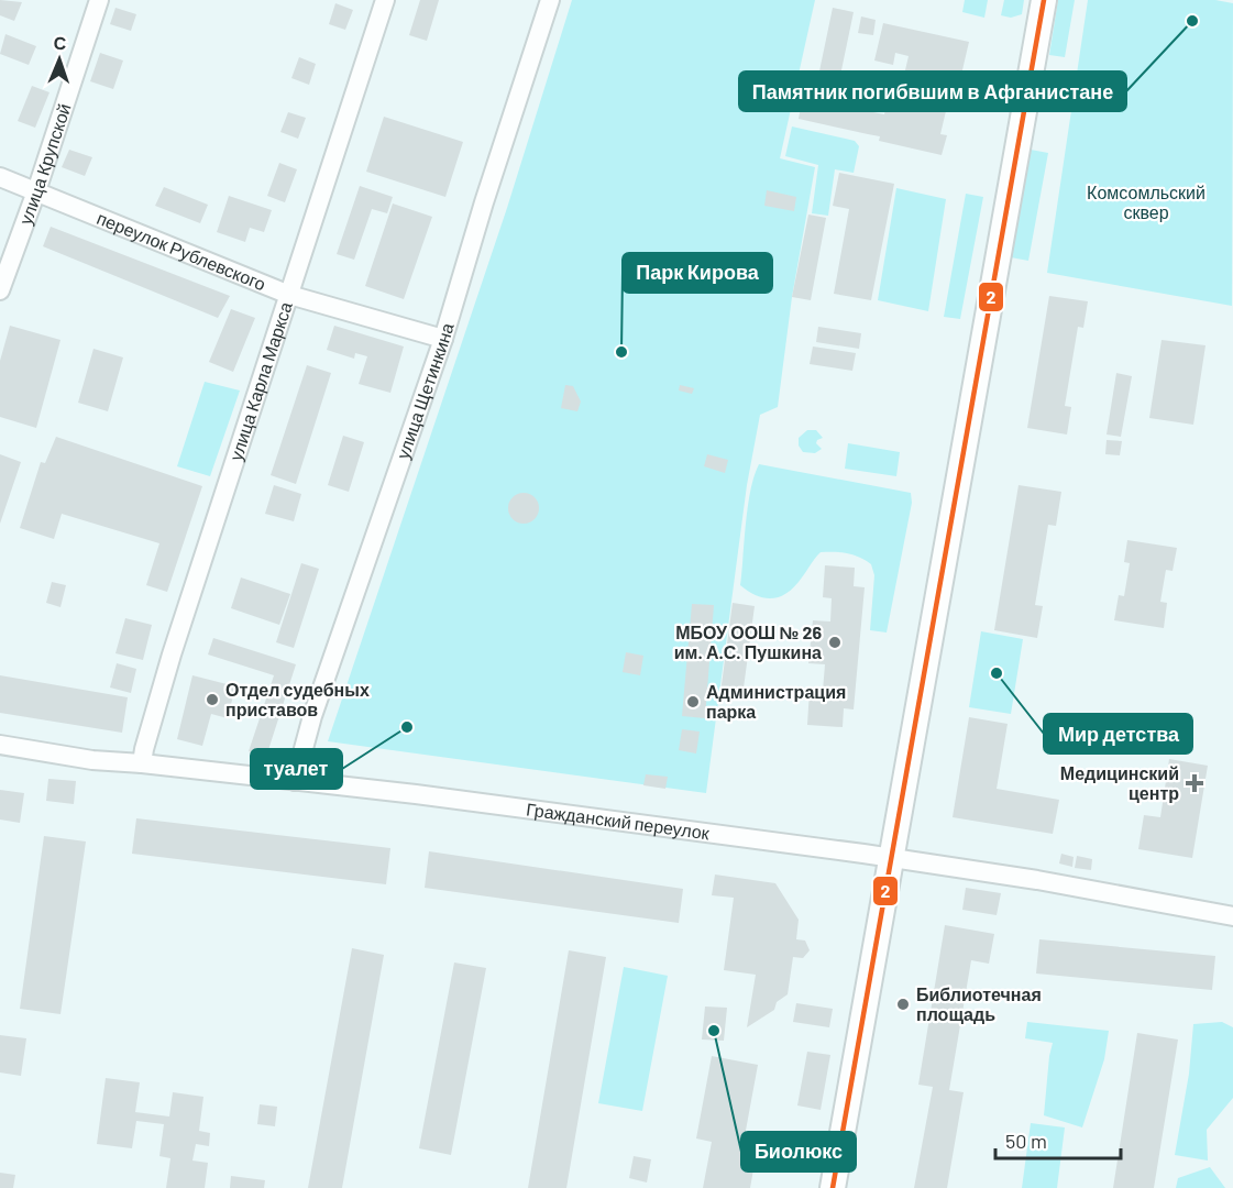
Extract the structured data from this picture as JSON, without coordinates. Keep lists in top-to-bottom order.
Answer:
{
  "streets": {
    "street": [
      "улица Крупской",
      "переулок Рублевского",
      "улица Карла Маркса",
      "улица Щетинкина",
      "Гражданский переулок"
    ]
  },
  "crossings": [
    ["улица Крупской", "переулок Рублевского"],
    ["переулок Рублевского", "улица Карла Маркса"],
    ["переулок Рублевского", "улица Щетинкина"],
    ["улица Карла Маркса", "Гражданский переулок"],
    ["улица Щетинкина", "Гражданский переулок"]
  ],
  "parks": ["Комсомльский сквер"],
  "places": {
    "other": [
      "Памятник погибвшим в Афганистане",
      "Парк Кирова",
      "МБОУ ООШ № 26 им. А.С. Пушкина",
      "Мир детства",
      "Отдел судебных приставов",
      "Администрация парка",
      "туалет",
      "Библиотечная площадь",
      "Биолюкс"
    ],
    "health": ["Медицинский центр"]
  },
  "lines": ["transit line 2"],
  "scale_bar": "50 m",
  "north": "top"
}
